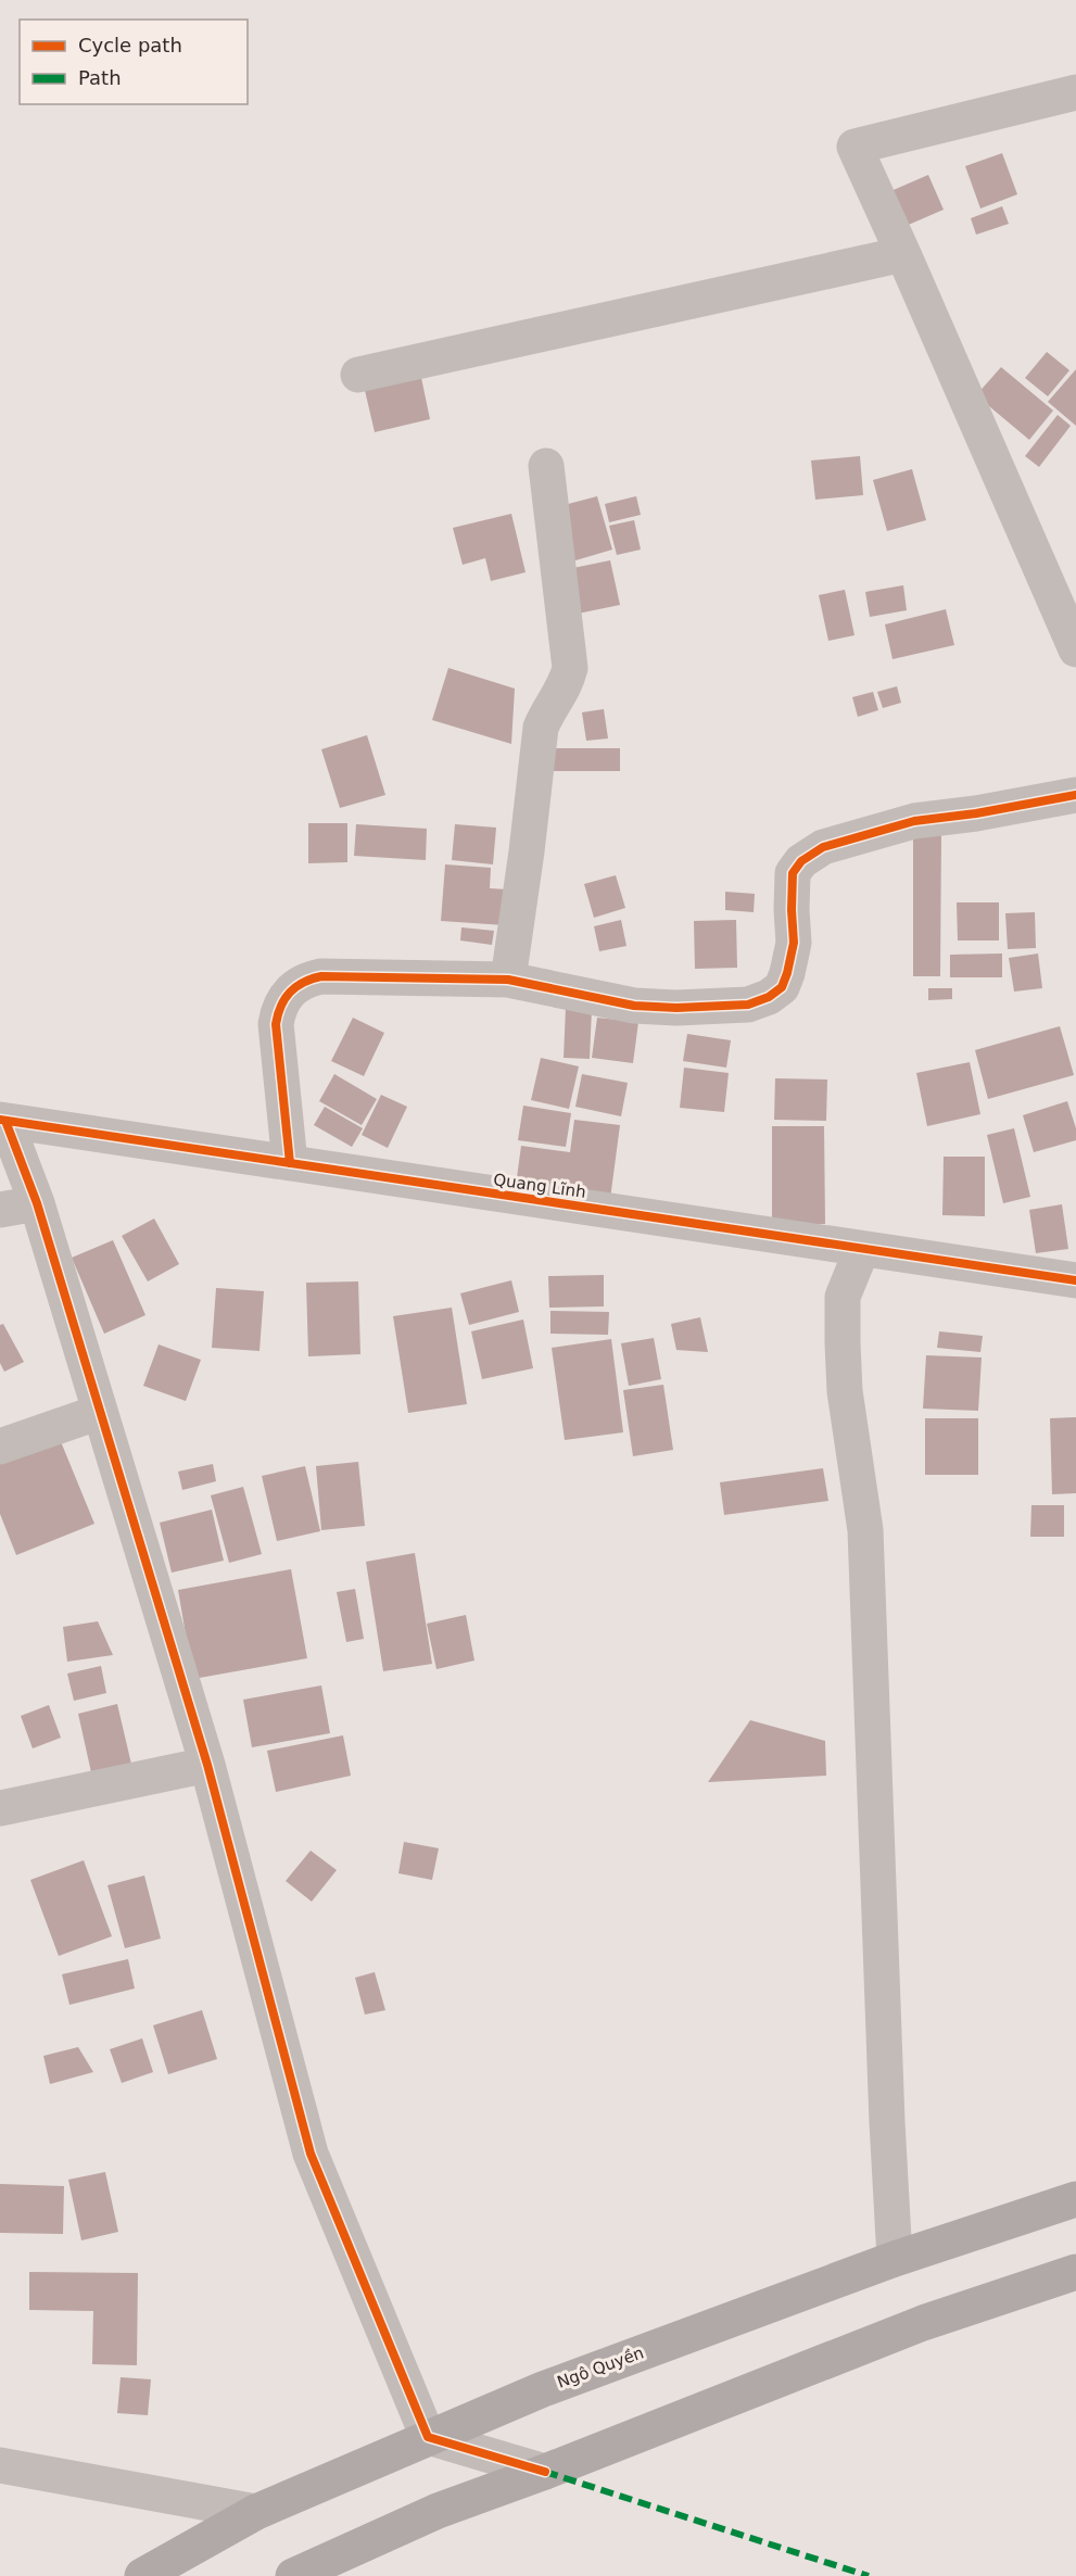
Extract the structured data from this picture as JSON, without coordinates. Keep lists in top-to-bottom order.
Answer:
{
  "streets": {
    "main road": ["Ngô Quyền"],
    "street": ["Quang Lĩnh"]
  },
  "legend": ["Cycle path", "Path"]
}
